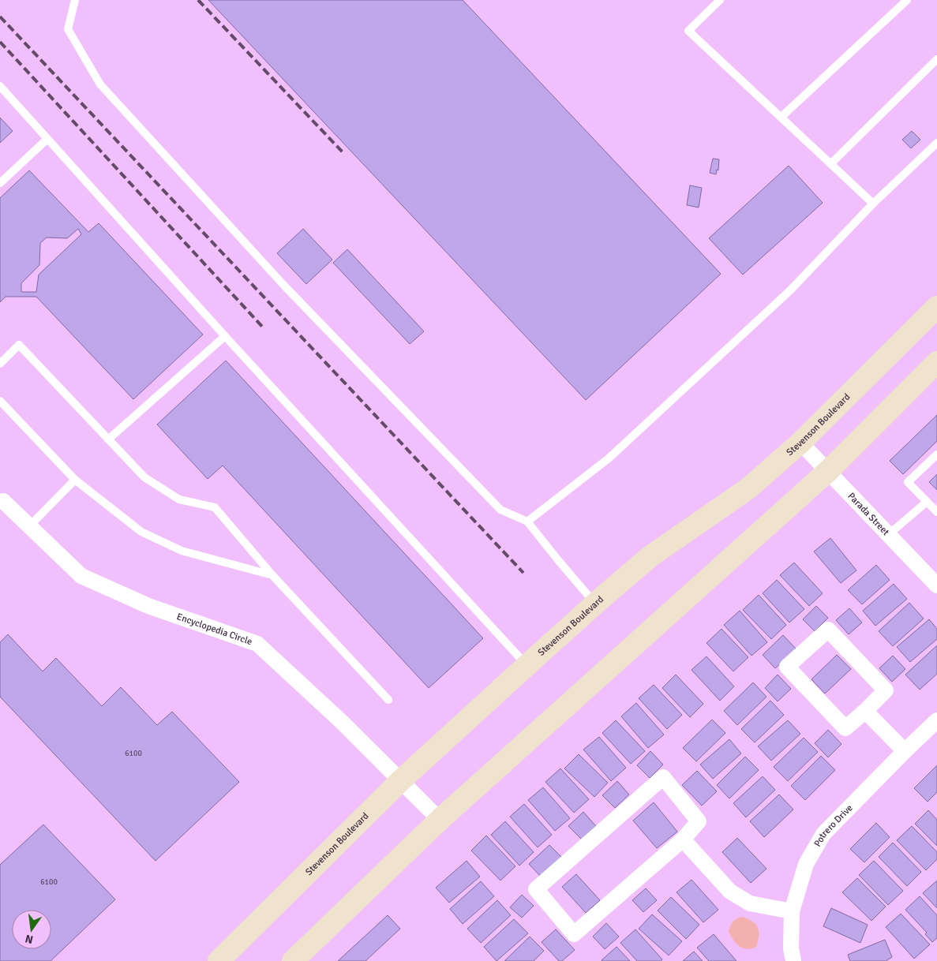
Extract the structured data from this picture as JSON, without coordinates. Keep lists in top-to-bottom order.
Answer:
{
  "streets": {
    "main road": ["Stevenson Boulevard"],
    "street": ["Parada Street", "Encyclopedia Circle", "Potrero Drive"]
  },
  "crossings": [
    ["Stevenson Boulevard", "Parada Street"],
    ["Stevenson Boulevard", "Encyclopedia Circle"]
  ],
  "house_numbers": ["6100", "6100"],
  "north": "bottom"
}
